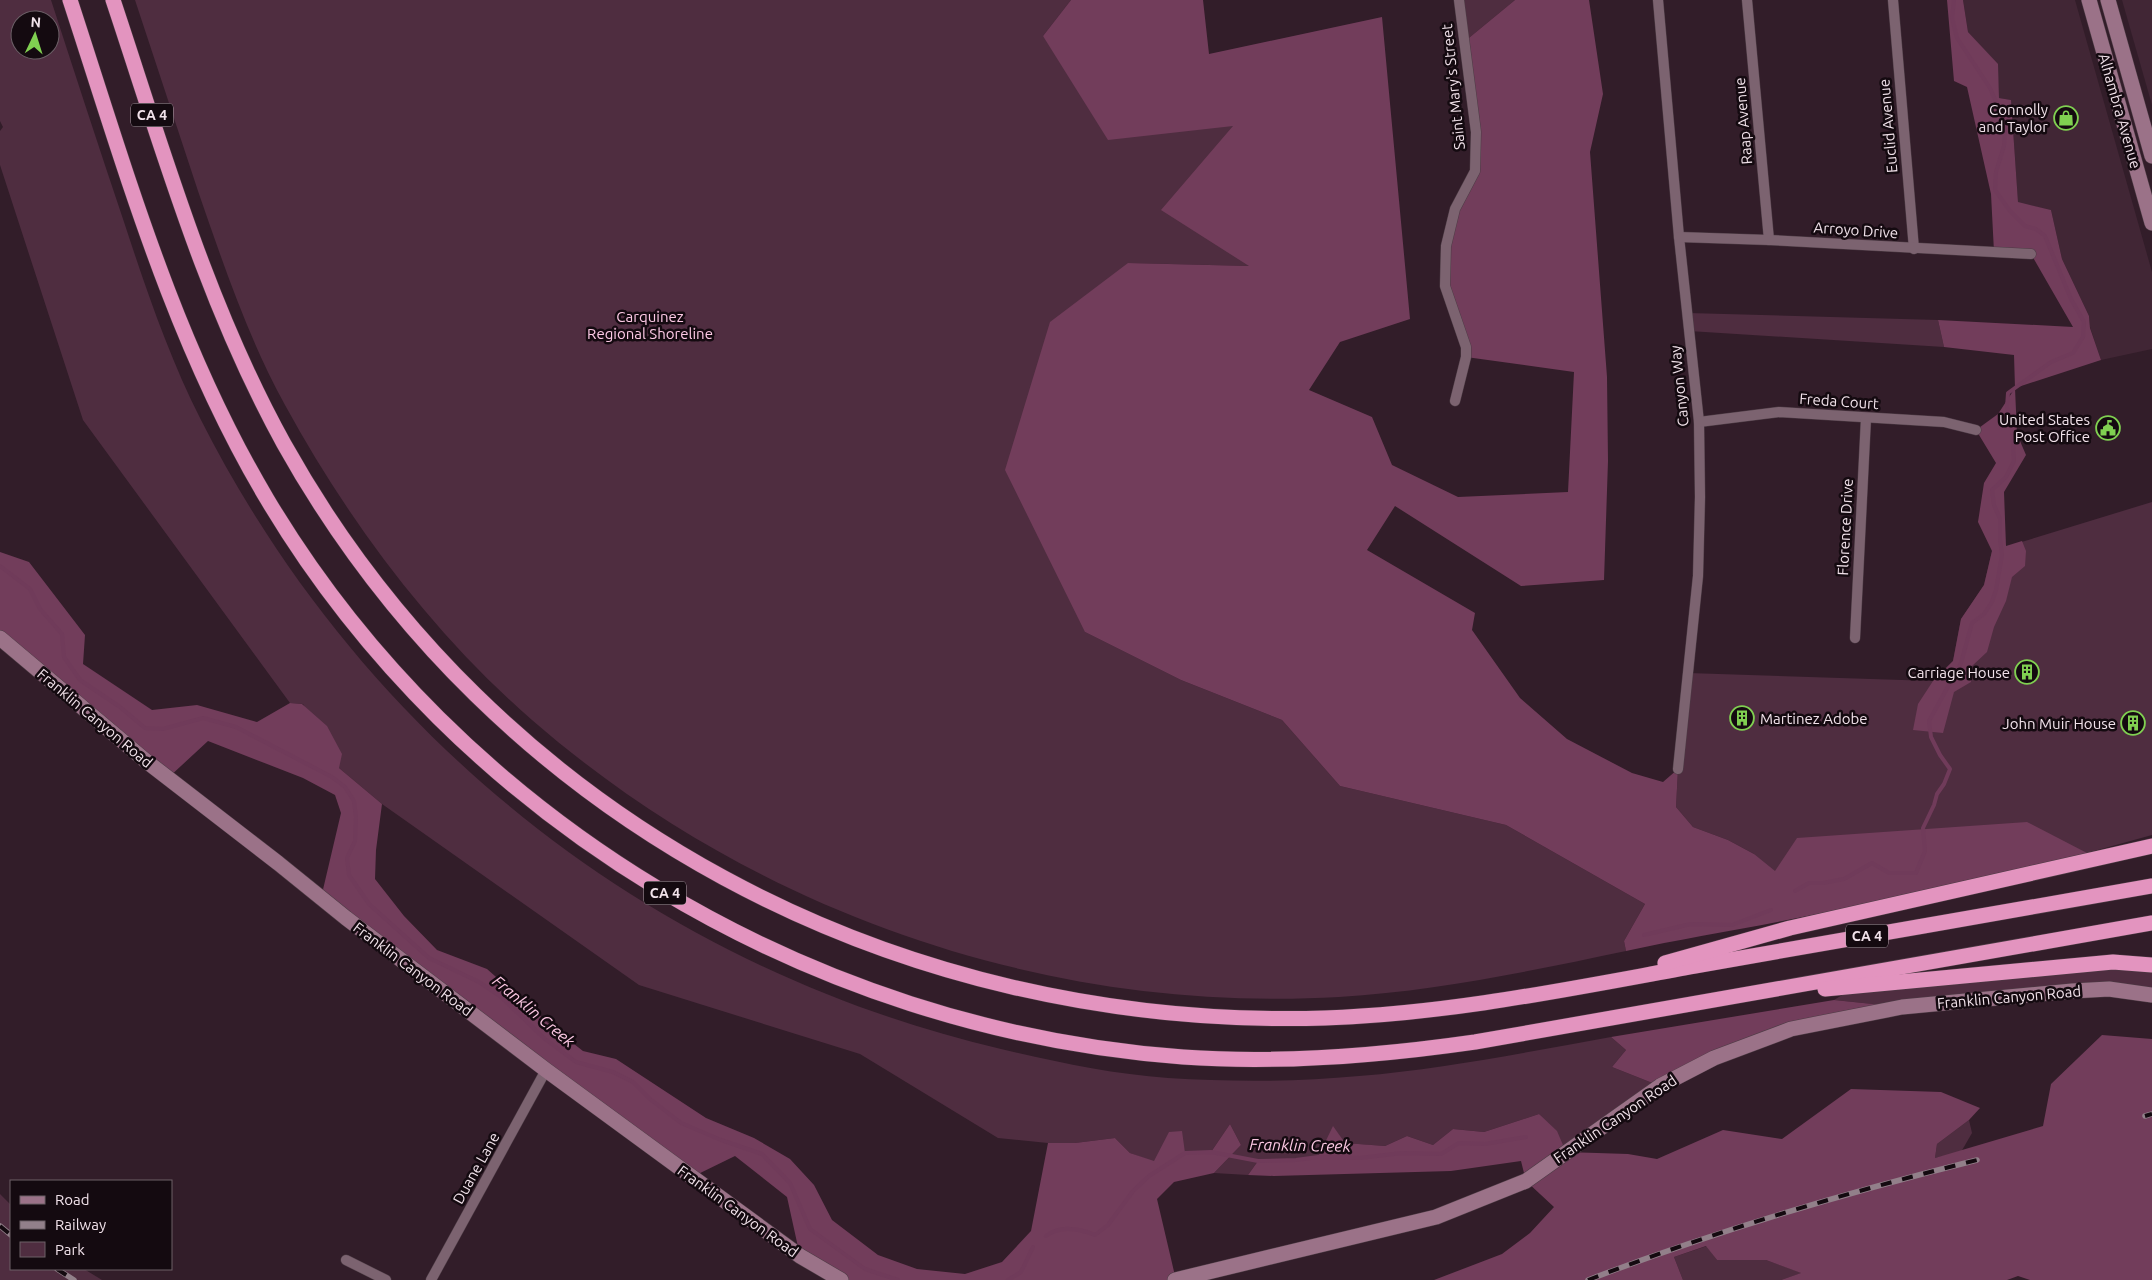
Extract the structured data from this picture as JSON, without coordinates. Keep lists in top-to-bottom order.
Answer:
{
  "streets": {
    "highway": ["CA 4"],
    "street": [
      "Saint Mary's Street",
      "Alhambra Avenue",
      "Raap Avenue",
      "Euclid Avenue",
      "Arroyo Drive",
      "Canyon Way",
      "Freda Court",
      "Florence Drive",
      "Franklin Canyon Road",
      "Duane Lane"
    ]
  },
  "crossings": [
    ["Raap Avenue", "Arroyo Drive"],
    ["Euclid Avenue", "Arroyo Drive"],
    ["Arroyo Drive", "Canyon Way"],
    ["Canyon Way", "Freda Court"],
    ["Freda Court", "Florence Drive"],
    ["Franklin Canyon Road", "Duane Lane"]
  ],
  "water": ["Franklin Creek"],
  "parks": ["Carquinez Regional Shoreline"],
  "places": {
    "shop": ["Connolly and Taylor"],
    "public building": ["United States Post Office"],
    "building": ["Carriage House", "Martinez Adobe", "John Muir House"]
  },
  "legend": ["Road", "Railway", "Park"],
  "north": "top"
}
